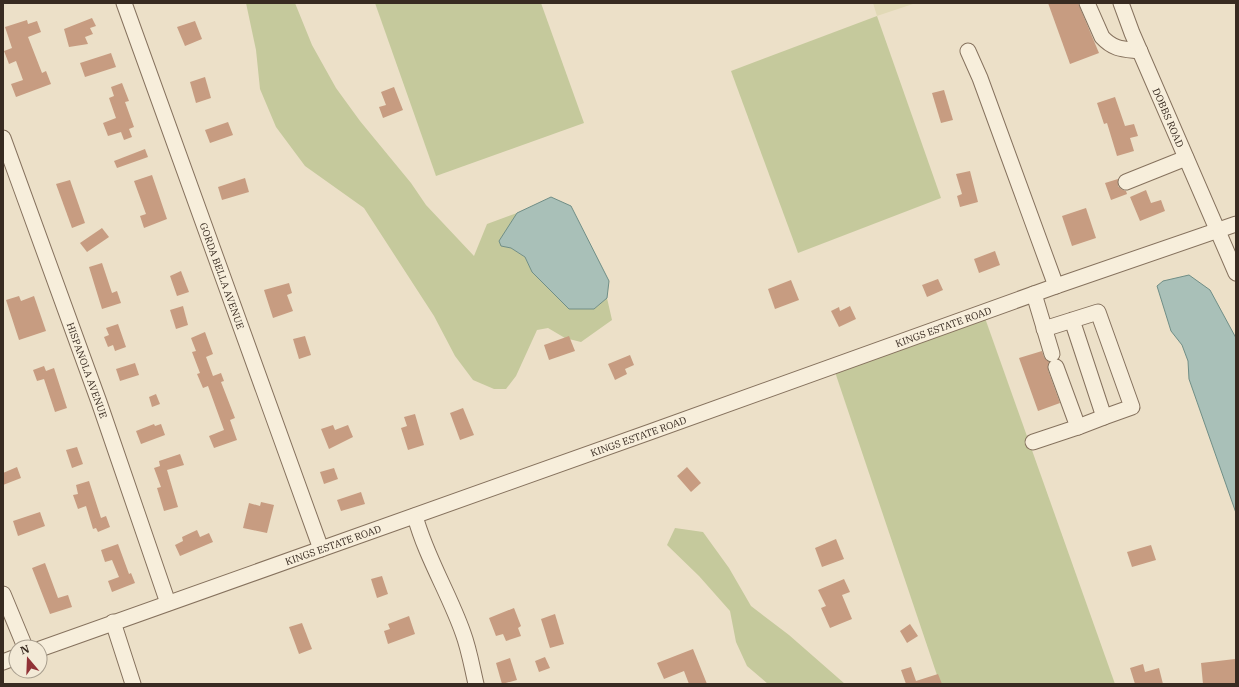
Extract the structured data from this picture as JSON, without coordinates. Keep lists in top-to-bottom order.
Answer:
{
  "streets": {
    "street": [
      "DOBBS ROAD",
      "GORDA BELLA AVENUE",
      "KINGS ESTATE ROAD",
      "HISPANOLA AVENUE"
    ]
  },
  "crossings": [
    ["DOBBS ROAD", "KINGS ESTATE ROAD"],
    ["GORDA BELLA AVENUE", "KINGS ESTATE ROAD"],
    ["KINGS ESTATE ROAD", "HISPANOLA AVENUE"]
  ],
  "north": "top"
}
